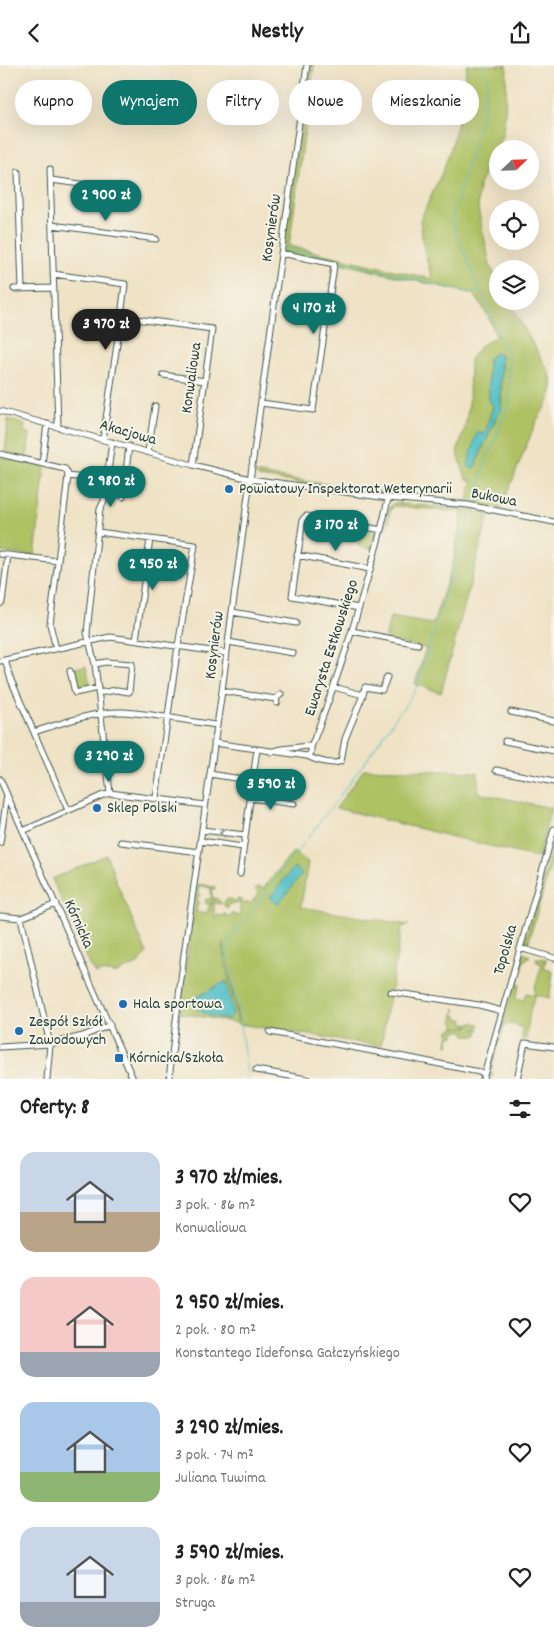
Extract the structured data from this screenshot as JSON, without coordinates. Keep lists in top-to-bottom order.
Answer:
{
  "streets": {
    "street": [
      "Kosynierów",
      "Konwaliowa",
      "Akacjowa",
      "Bukowa",
      "Ewarysta Estkowskiego",
      "Kórnicka",
      "Topolska"
    ]
  },
  "crossings": [
    ["Kosynierów", "Akacjowa"],
    ["Kosynierów", "Bukowa"],
    ["Konwaliowa", "Akacjowa"],
    ["Akacjowa", "Bukowa"],
    ["Bukowa", "Ewarysta Estkowskiego"]
  ],
  "places": {
    "other": [
      "Powiatowy Inspektorat Weterynarii",
      "Sklep Polski",
      "Hala sportowa",
      "Zespół Szkół Zawodowych"
    ],
    "transit": ["Kórnicka/Szkoła"]
  },
  "north": "top right",
  "page": {
    "header": "Nestly",
    "chip": [
      "Kupno",
      "Wynajem",
      "Filtry",
      "Nowe",
      "Mieszkanie"
    ],
    "price": [
      "2 900 zł",
      "4 170 zł",
      "3 970 zł",
      "2 980 zł",
      "3 170 zł",
      "2 950 zł",
      "3 290 zł",
      "3 590 zł"
    ],
    "heading": "Oferty: 8",
    "list": [
      {
        "name": "3 970 zł/mies.",
        "note": "3 pok. · 86 m² · Konwaliowa"
      },
      {
        "name": "2 950 zł/mies.",
        "note": "2 pok. · 80 m² · Konstantego Ildefonsa Gałczyńskiego"
      },
      {
        "name": "3 290 zł/mies.",
        "note": "3 pok. · 74 m² · Juliana Tuwima"
      },
      {
        "name": "3 590 zł/mies.",
        "note": "3 pok. · 86 m² · Struga"
      }
    ]
  }
}
